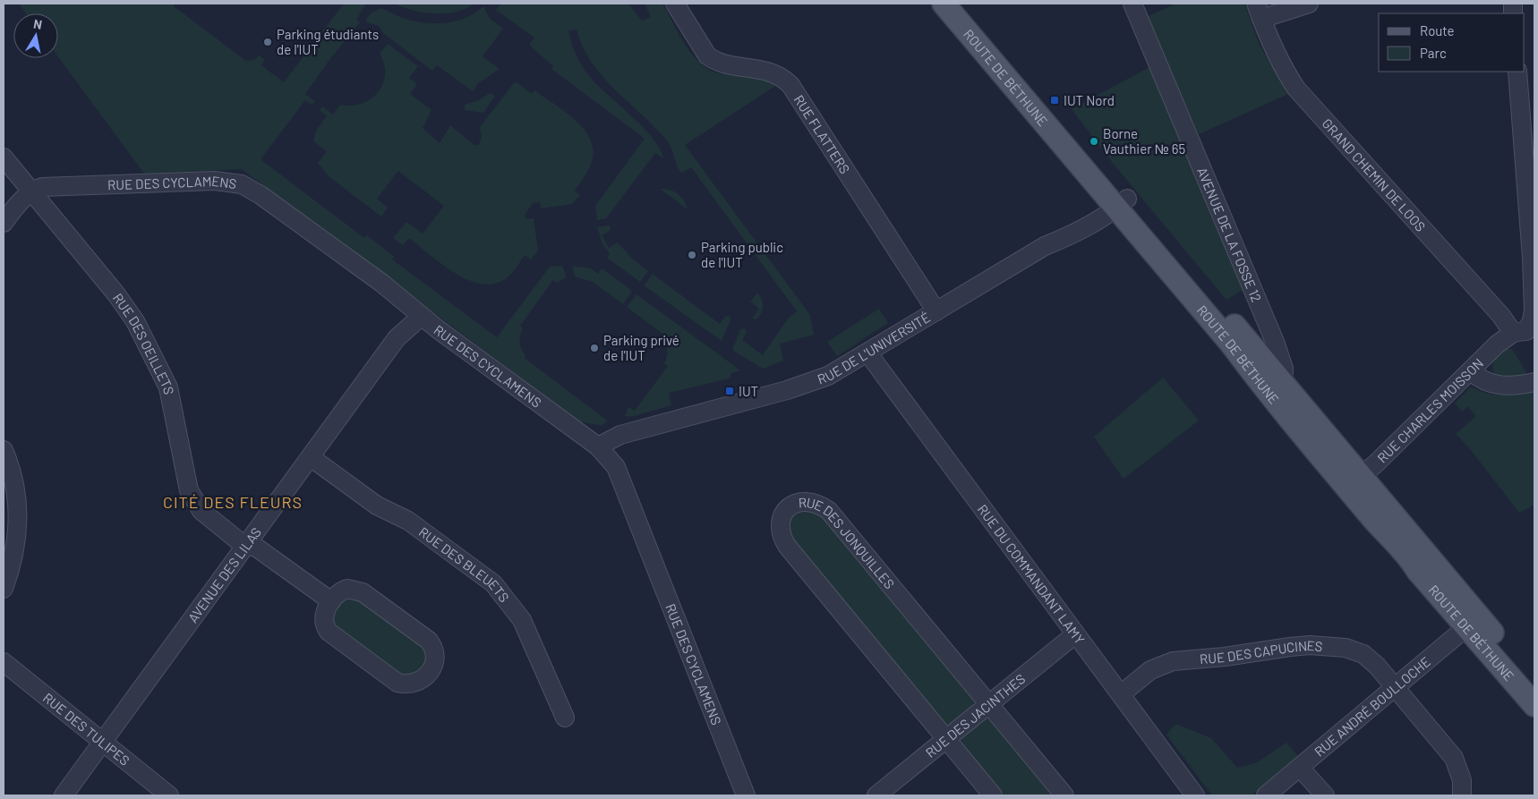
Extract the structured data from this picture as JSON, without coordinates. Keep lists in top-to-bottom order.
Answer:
{
  "streets": {
    "main road": ["ROUTE DE BÉTHUNE"],
    "street": [
      "RUE FLATTERS",
      "GRAND CHEMIN DE LOOS",
      "RUE DES CYCLAMENS",
      "AVENUE DE LA FOSSE 12",
      "RUE DES OEILLETS",
      "RUE DE L'UNIVERSITÉ",
      "RUE CHARLES MOISSON",
      "RUE DES JONQUILLES",
      "RUE DES BLEUETS",
      "RUE DU COMMANDANT LAMY",
      "AVENUE DES LILAS",
      "RUE DES CAPUCINES",
      "RUE ANDRÉ BOULLOCHE",
      "RUE DES JACINTHES",
      "RUE DES TULIPES"
    ]
  },
  "crossings": [
    ["ROUTE DE BÉTHUNE", "AVENUE DE LA FOSSE 12"],
    ["ROUTE DE BÉTHUNE", "RUE DE L'UNIVERSITÉ"],
    ["ROUTE DE BÉTHUNE", "RUE CHARLES MOISSON"],
    ["ROUTE DE BÉTHUNE", "RUE ANDRÉ BOULLOCHE"],
    ["RUE FLATTERS", "RUE DE L'UNIVERSITÉ"],
    ["GRAND CHEMIN DE LOOS", "RUE CHARLES MOISSON"],
    ["RUE DES CYCLAMENS", "RUE DES OEILLETS"],
    ["RUE DES CYCLAMENS", "RUE DE L'UNIVERSITÉ"],
    ["RUE DES CYCLAMENS", "AVENUE DES LILAS"],
    ["RUE DES OEILLETS", "AVENUE DES LILAS"],
    ["RUE DE L'UNIVERSITÉ", "RUE DU COMMANDANT LAMY"],
    ["RUE DES JONQUILLES", "RUE DES JACINTHES"],
    ["RUE DES BLEUETS", "AVENUE DES LILAS"],
    ["RUE DU COMMANDANT LAMY", "RUE DES CAPUCINES"],
    ["RUE DU COMMANDANT LAMY", "RUE DES JACINTHES"],
    ["AVENUE DES LILAS", "RUE DES TULIPES"],
    ["RUE DES CAPUCINES", "RUE ANDRÉ BOULLOCHE"]
  ],
  "districts": ["CITÉ DES FLEURS"],
  "places": {
    "other": [
      "Parking étudiants de l'IUT",
      "Borne Vauthier № 65",
      "Parking public de l'IUT",
      "Parking privé de l'IUT"
    ],
    "transit": ["IUT Nord", "IUT"]
  },
  "legend": ["Route", "Parc"],
  "north": "top"
}
